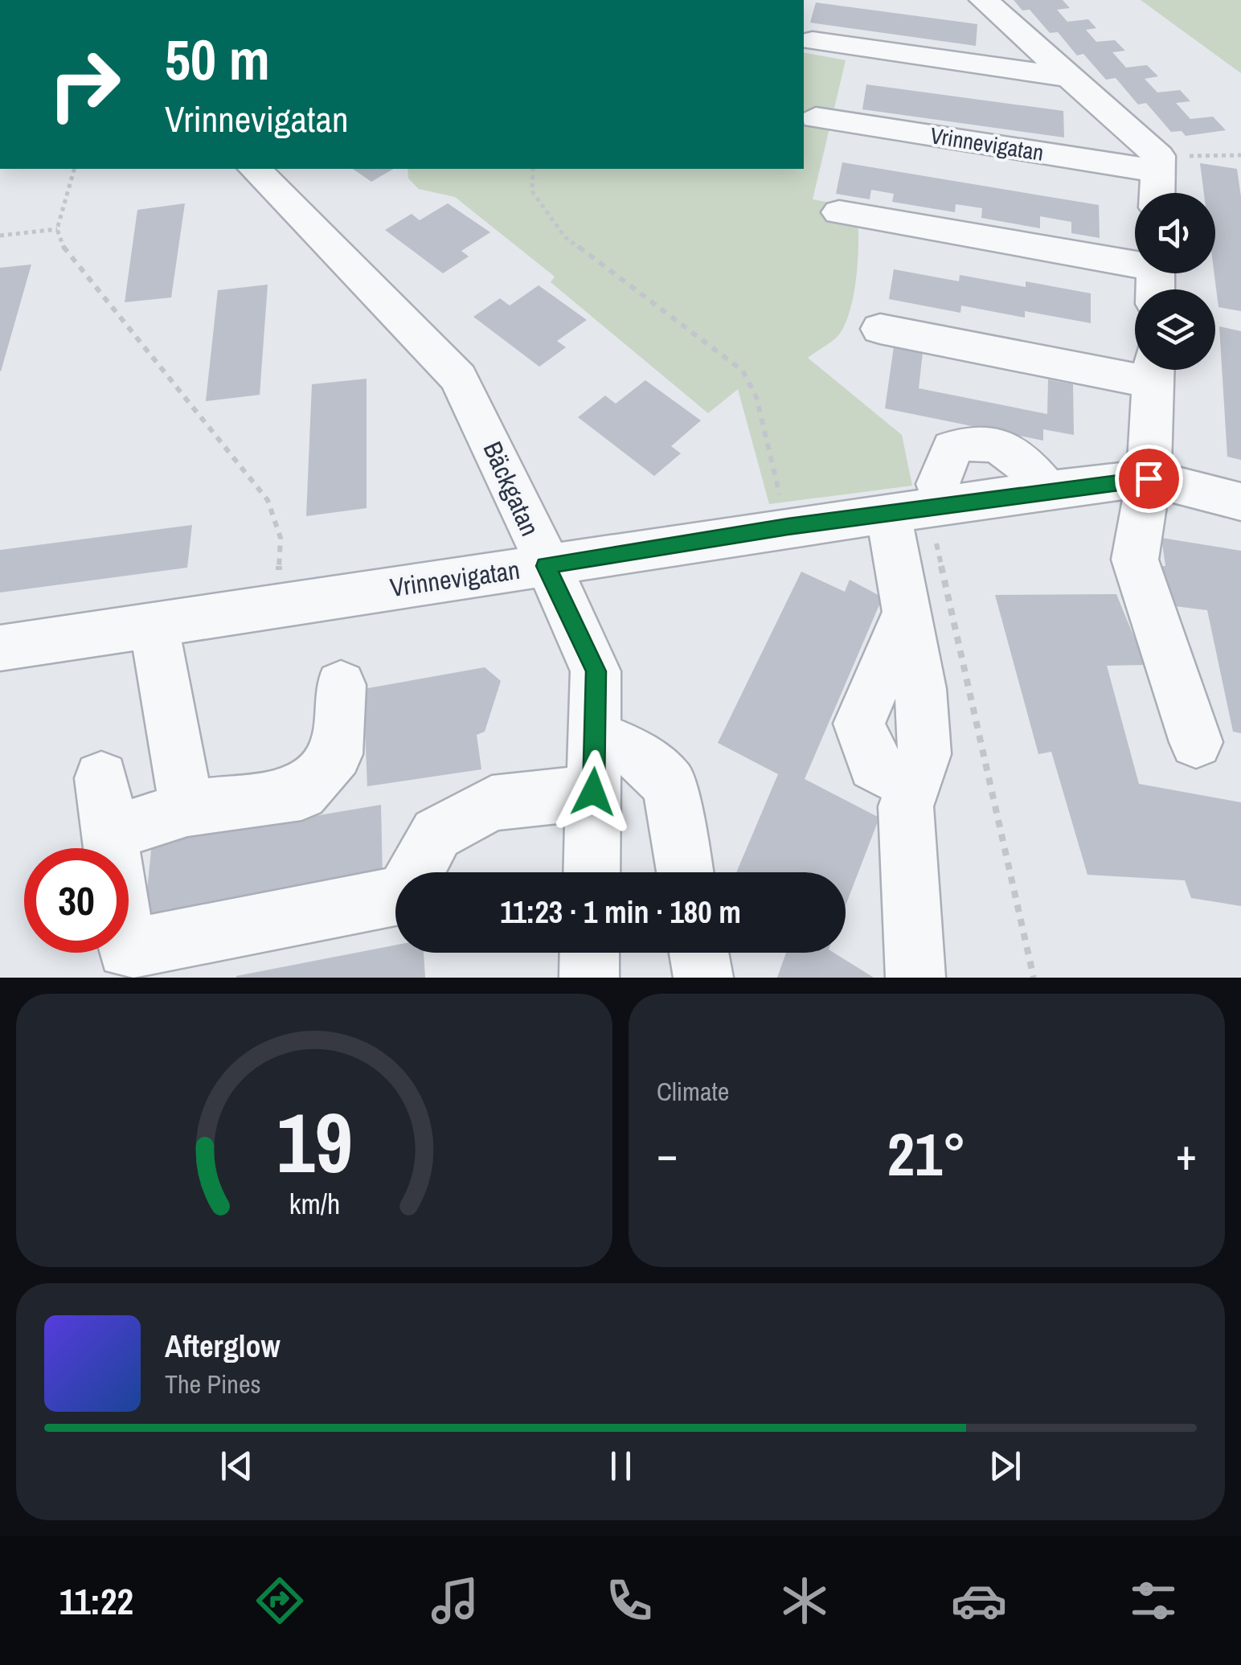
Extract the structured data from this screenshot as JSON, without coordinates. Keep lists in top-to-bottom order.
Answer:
{
  "streets": {
    "street": ["Vrinnevigatan", "Bäckgatan"]
  },
  "crossings": [
    ["Vrinnevigatan", "Bäckgatan"]
  ],
  "page": {
    "turn": ["50 m", "Vrinnevigatan"],
    "limit": "30",
    "trip": "11:23 · 1 min · 180 m",
    "tile": "Climate",
    "heat": ["−", "21°", "+"],
    "song": ["Afterglow", "The Pines"],
    "tabs": "11:22",
    "gauge": ["19", "km/h"]
  }
}
